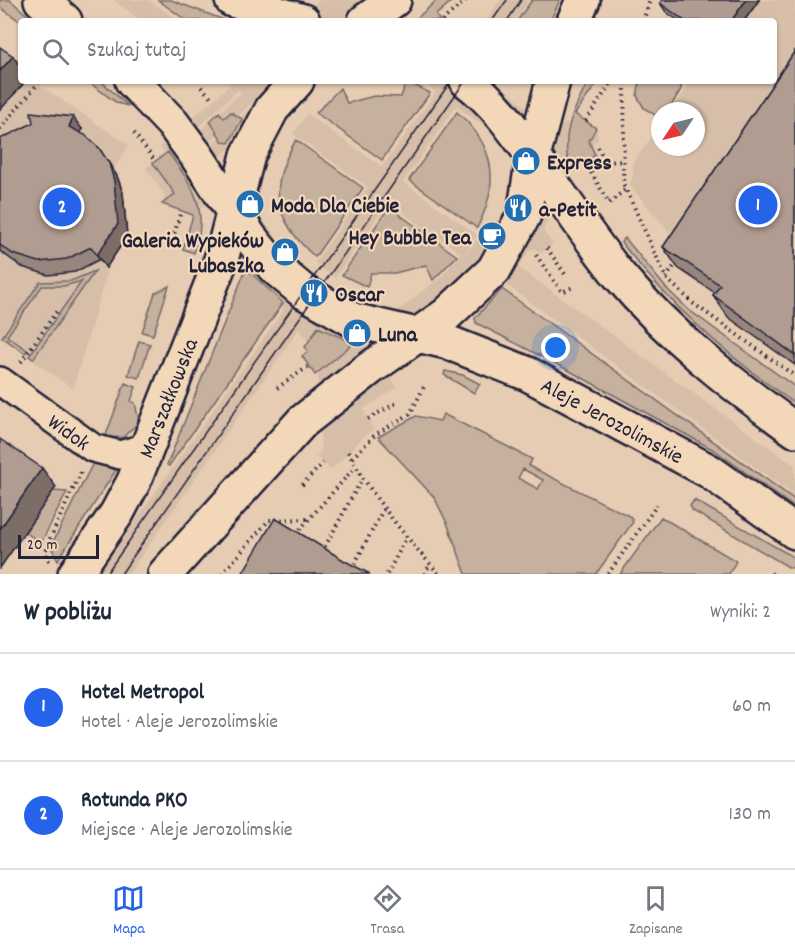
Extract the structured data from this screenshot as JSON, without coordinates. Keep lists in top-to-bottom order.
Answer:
{
  "streets": {
    "main road": ["Marszałkowska", "Aleje Jerozolimskie"],
    "street": ["Widok"]
  },
  "crossings": [
    ["Marszałkowska", "Aleje Jerozolimskie"],
    ["Marszałkowska", "Widok"]
  ],
  "places": {
    "shop": [
      "Express",
      "Moda Dla Ciebie",
      "Galeria Wypieków Lubaszka",
      "Luna"
    ],
    "restaurant": ["a-Petit", "Oscar"],
    "cafe": ["Hey Bubble Tea"]
  },
  "scale_bar": "20 m",
  "north": "bottom left",
  "page": {
    "search": "Szukaj tutaj",
    "pins": ["1", "2"],
    "scale": "20 m",
    "heading": ["W pobliżu", "Wyniki: 2"],
    "list": [
      {
        "mark": "1",
        "name": "Hotel Metropol",
        "note": "Hotel · Aleje Jerozolimskie",
        "value": "60 m"
      },
      {
        "mark": "2",
        "name": "Rotunda PKO",
        "note": "Miejsce · Aleje Jerozolimskie",
        "value": "130 m"
      }
    ],
    "nav": ["Mapa", "Trasa", "Zapisane"]
  }
}
